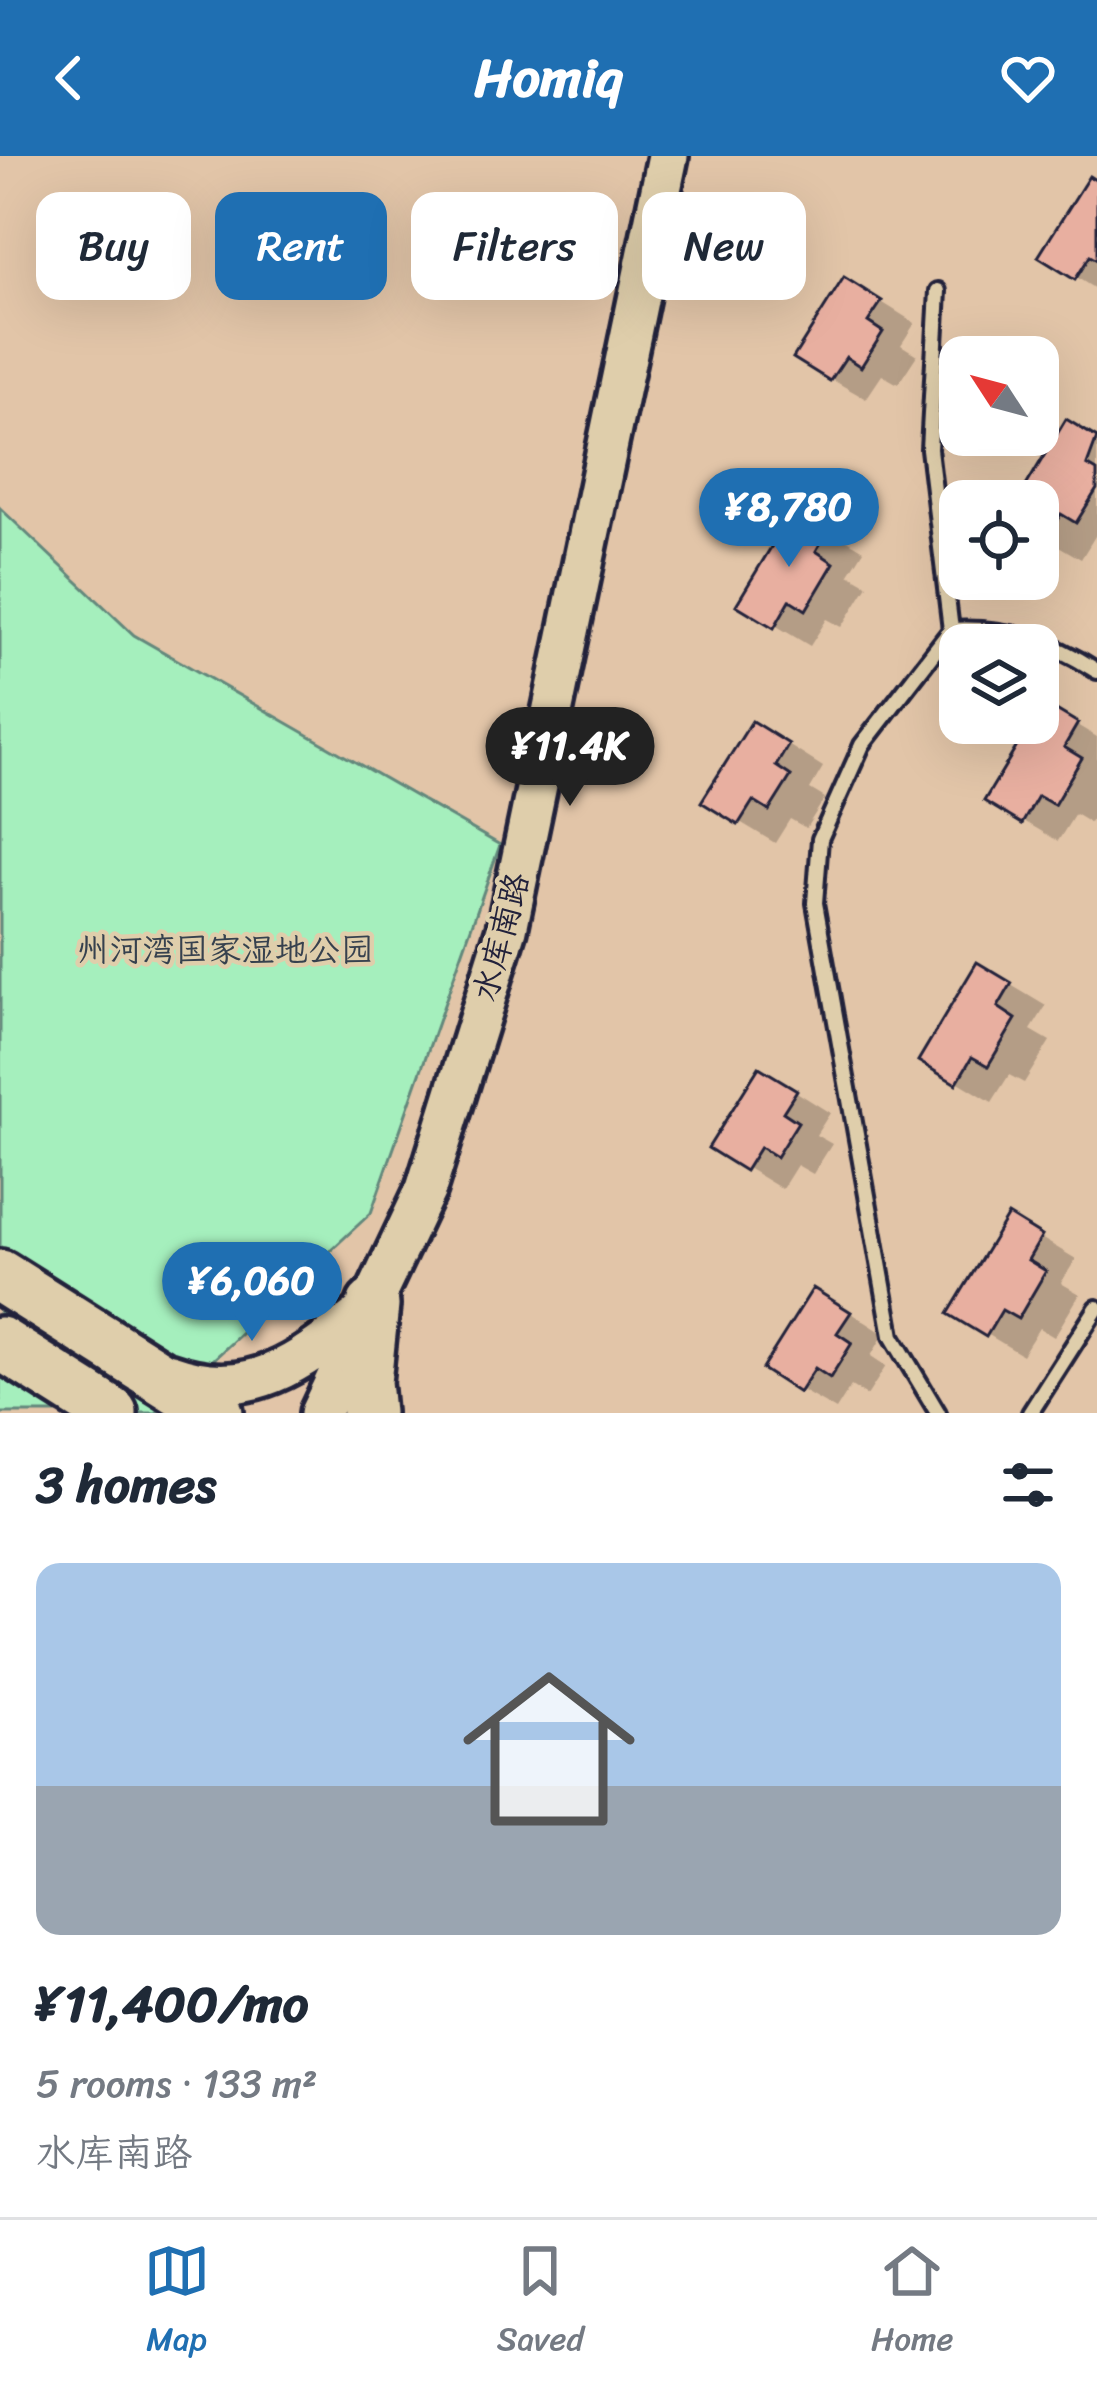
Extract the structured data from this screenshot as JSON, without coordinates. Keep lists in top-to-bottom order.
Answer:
{
  "streets": {
    "main road": ["水库南路"]
  },
  "parks": ["州河湾国家湿地公园"],
  "north": "top left",
  "page": {
    "header": "Homiq",
    "chip": [
      "Buy",
      "Rent",
      "Filters",
      "New"
    ],
    "price": ["¥8,780", "¥11.4K", "¥6,060"],
    "heading": "3 homes",
    "list": [
      {
        "name": "¥11,400/mo",
        "note": "5 rooms · 133 m² · 水库南路"
      }
    ],
    "tabs": ["Map", "Saved", "Home"]
  }
}
